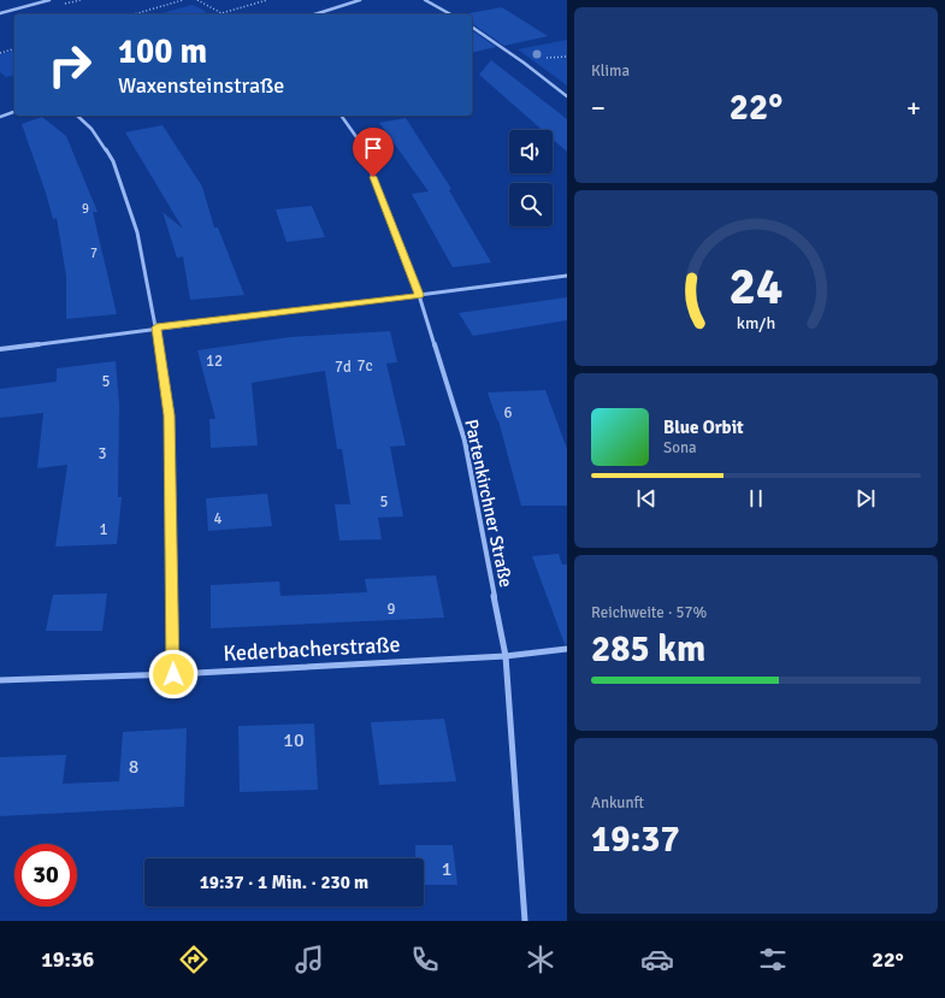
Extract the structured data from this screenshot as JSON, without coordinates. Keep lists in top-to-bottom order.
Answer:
{
  "streets": {
    "street": ["Partenkirchner Straße", "Kederbacherstraße"]
  },
  "crossings": [
    ["Partenkirchner Straße", "Kederbacherstraße"]
  ],
  "house_numbers": [
    "9",
    "7",
    "12",
    "7c",
    "7d",
    "5",
    "6",
    "3",
    "5",
    "4",
    "1",
    "9",
    "10",
    "8",
    "1"
  ],
  "page": {
    "tile": [
      "Klima",
      ["Reichweite · 57%", "285 km"],
      ["Ankunft", "19:37"]
    ],
    "turn": ["100 m", "Waxensteinstraße"],
    "heat": ["−", "22°", "+"],
    "song": ["Blue Orbit", "Sona"],
    "limit": "30",
    "trip": "19:37 · 1 Min. · 230 m",
    "tabs": ["19:36", "22°"],
    "gauge": ["24", "km/h"]
  }
}
